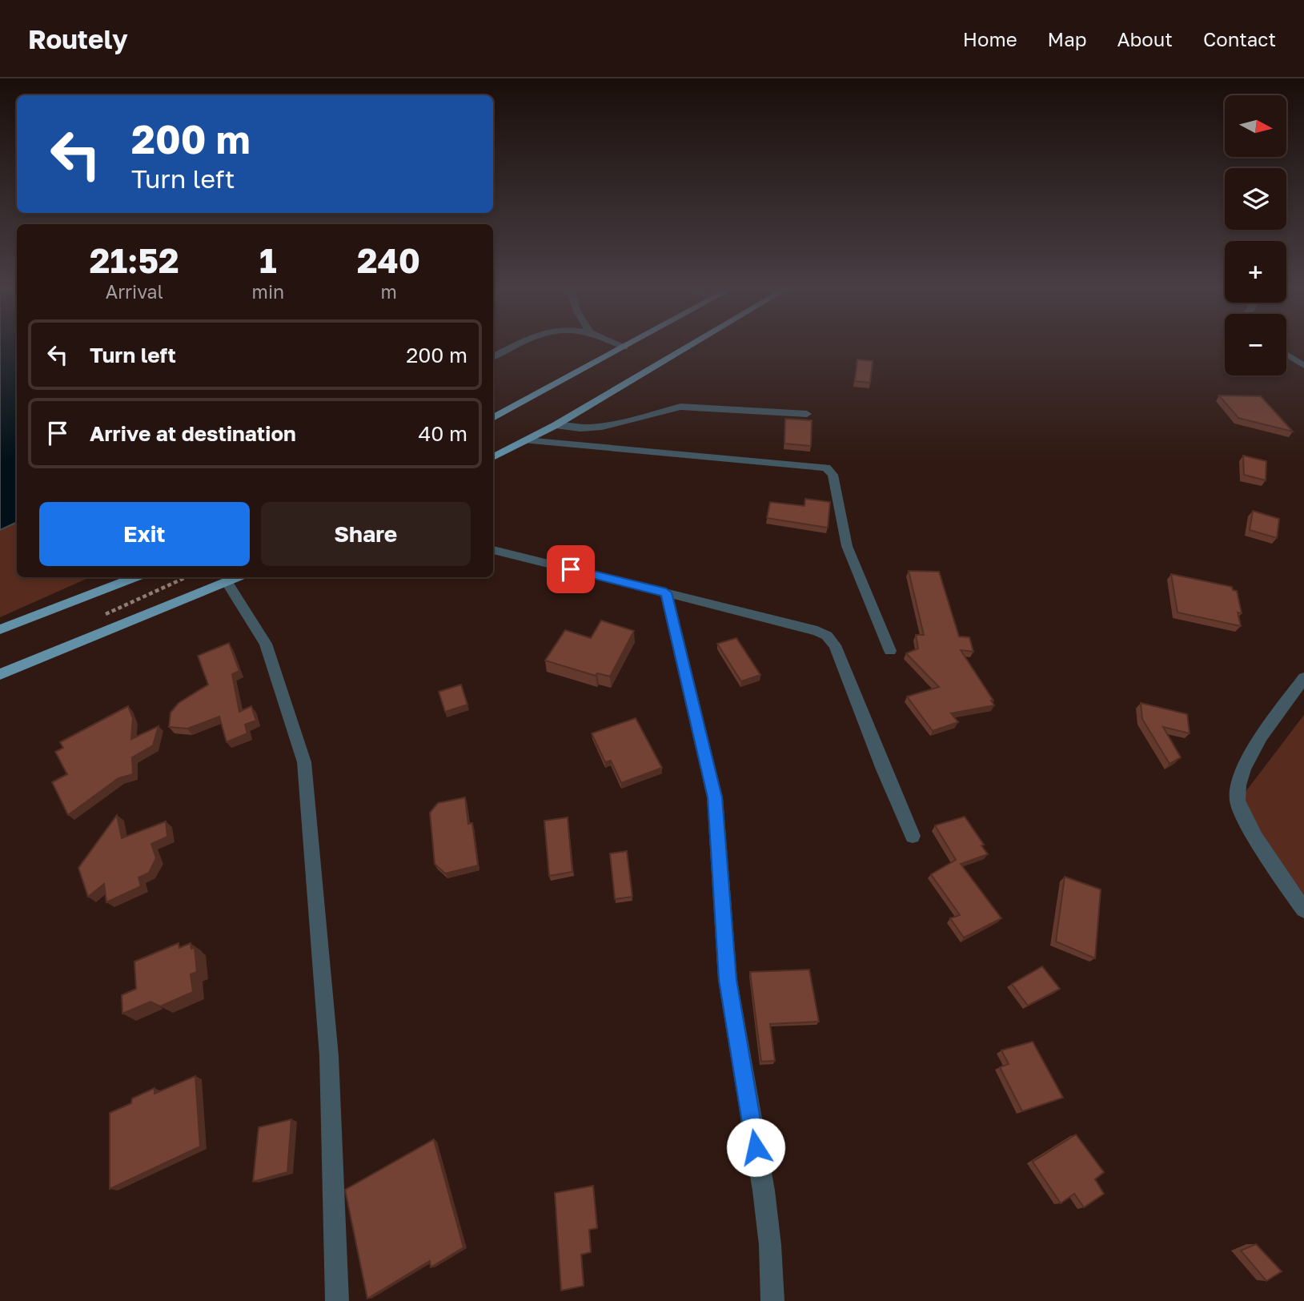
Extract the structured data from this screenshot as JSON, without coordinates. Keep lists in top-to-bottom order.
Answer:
{
  "north": "right",
  "page": {
    "header": "Routely",
    "nav": [
      "Home",
      "Map",
      "About",
      "Contact"
    ],
    "map_buttons": ["+", "−"],
    "turn": ["200 m", "Turn left"],
    "eta": [
      "21:52",
      "Arrival",
      "1",
      "min",
      "240",
      "m"
    ],
    "list": [
      {
        "name": "Turn left",
        "value": "200 m"
      },
      {
        "name": "Arrive at destination",
        "value": "40 m"
      }
    ],
    "buttons": ["Exit", "Share"]
  }
}
